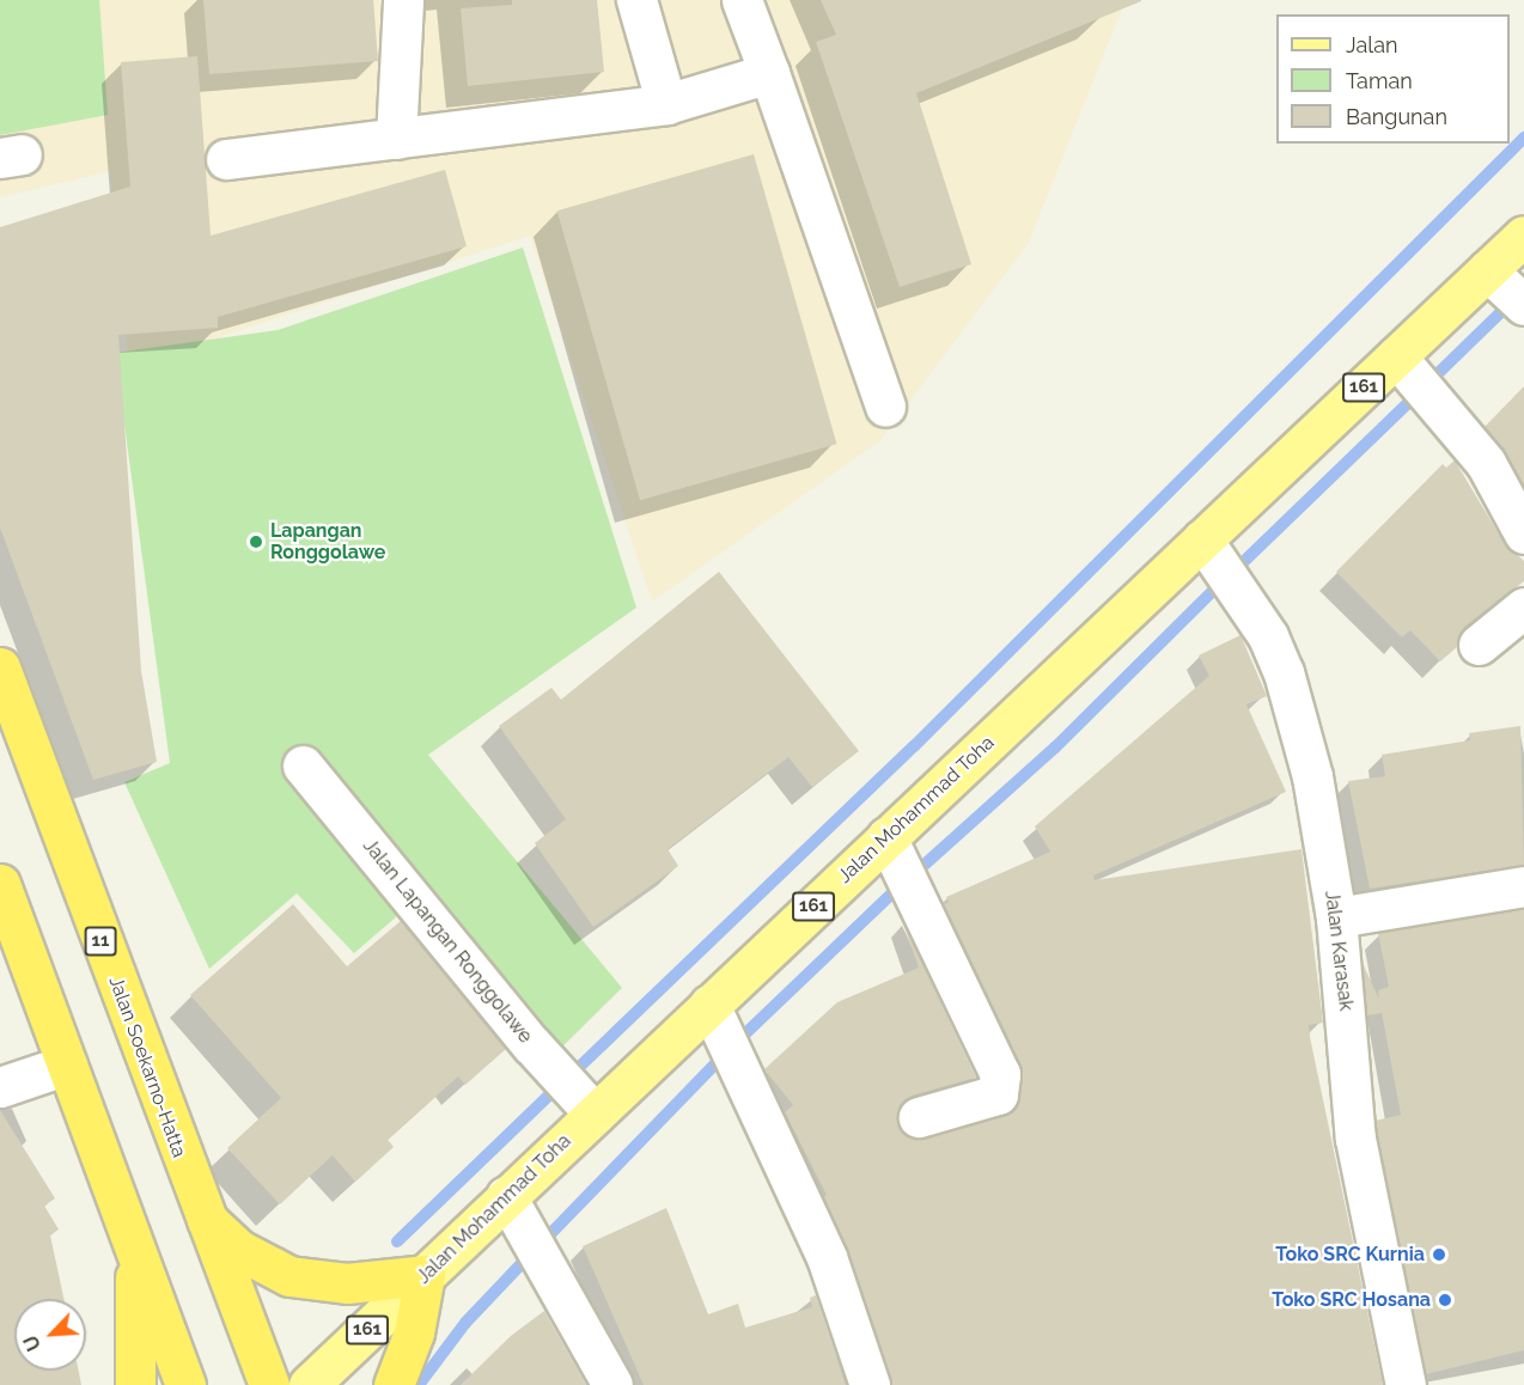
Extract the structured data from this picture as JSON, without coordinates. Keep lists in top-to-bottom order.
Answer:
{
  "streets": {
    "highway": ["11", "Jalan Soekarno-Hatta"],
    "main road": ["161", "Jalan Mohammad Toha"],
    "street": ["Jalan Lapangan Ronggolawe", "Jalan Karasak"]
  },
  "crossings": [
    ["Jalan Mohammad Toha", "Jalan Lapangan Ronggolawe"],
    ["Jalan Mohammad Toha", "Jalan Karasak"]
  ],
  "places": ["Lapangan Ronggolawe", "Toko SRC Kurnia", "Toko SRC Hosana"],
  "legend": ["Jalan", "Taman", "Bangunan"],
  "north": "bottom left"
}
